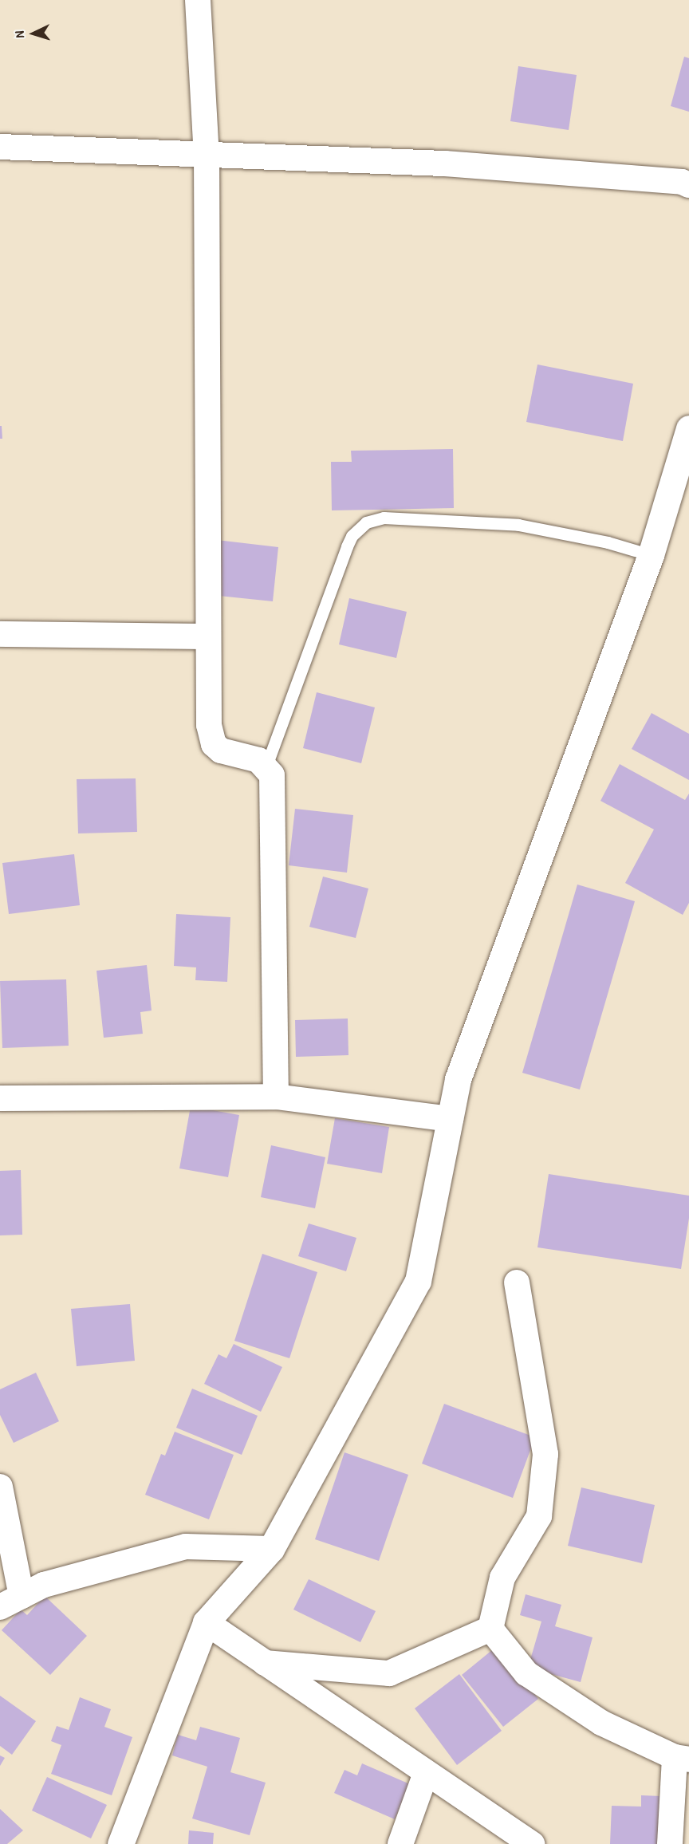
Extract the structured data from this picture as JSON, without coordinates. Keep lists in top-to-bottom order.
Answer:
{
  "north": "left"
}
